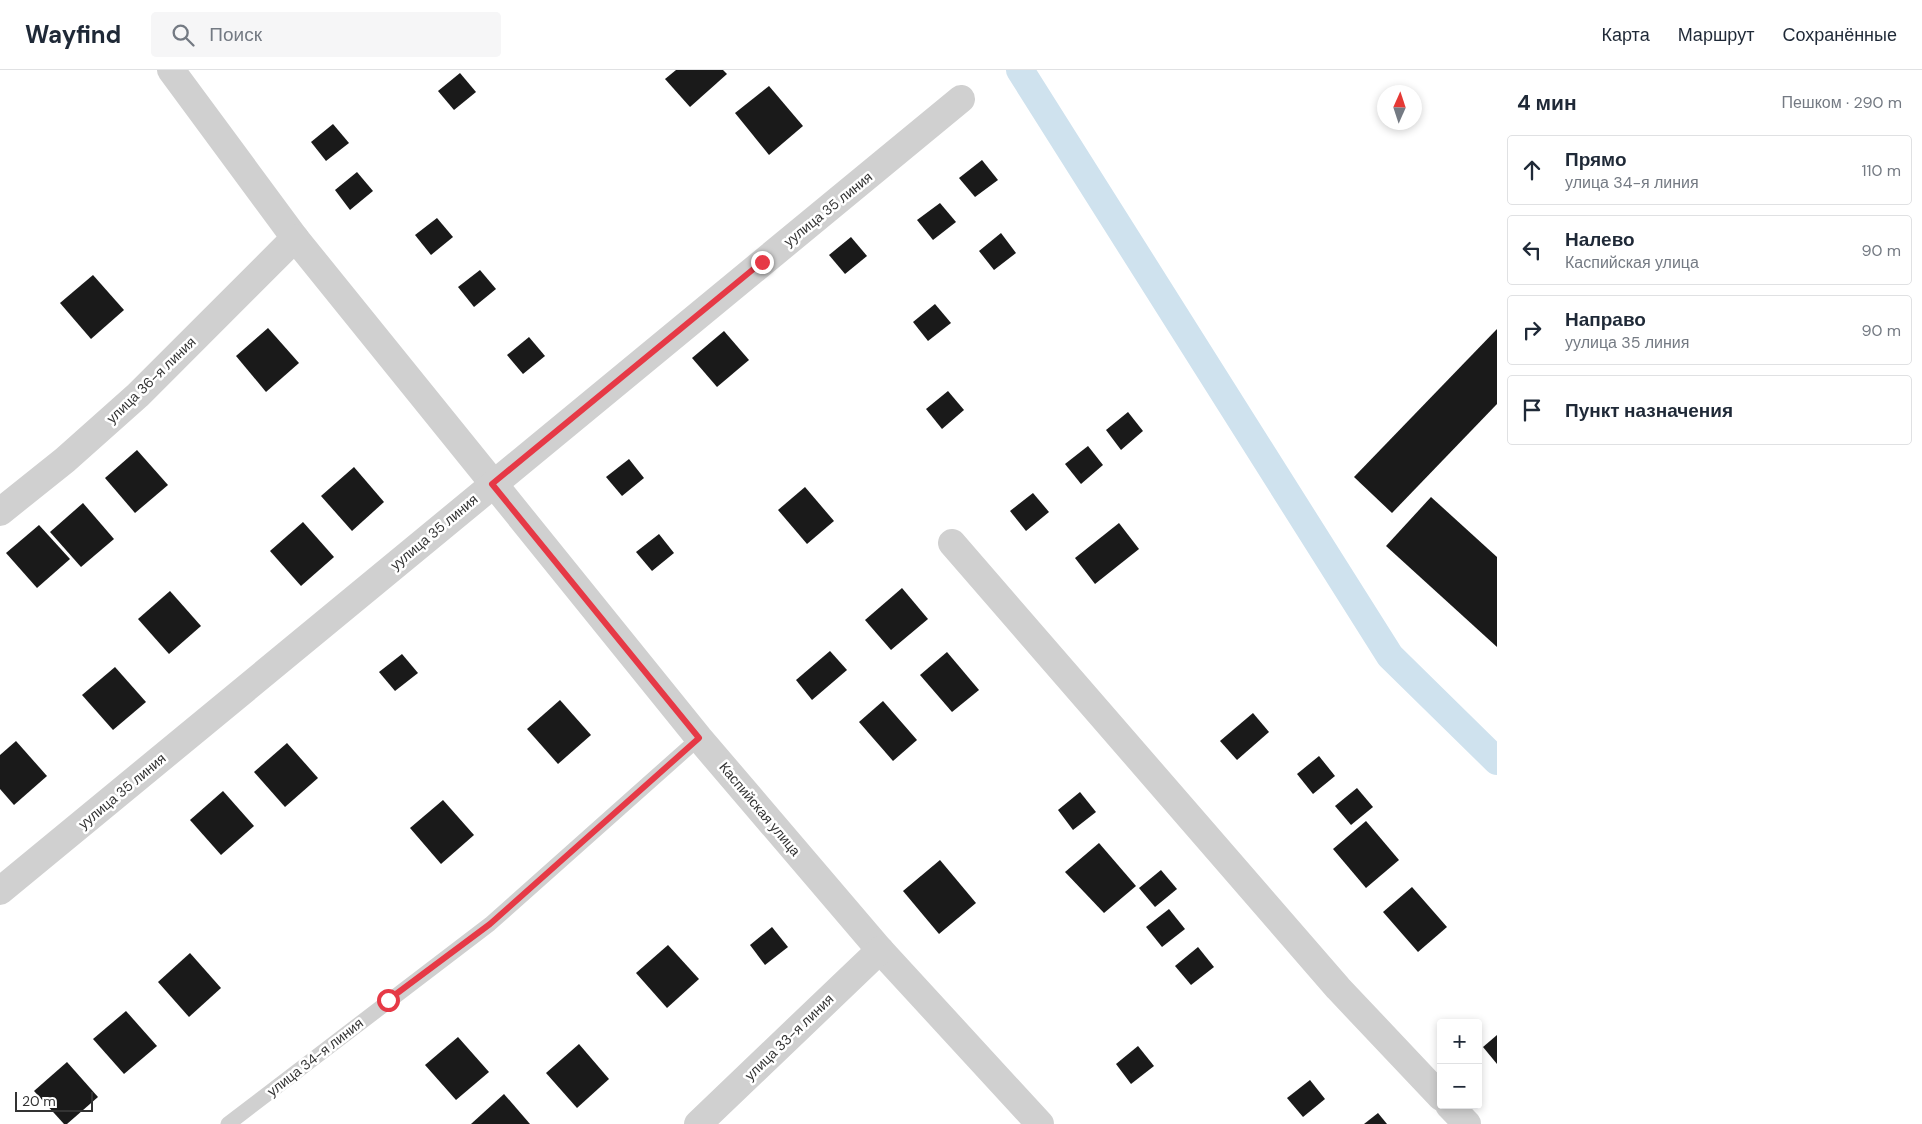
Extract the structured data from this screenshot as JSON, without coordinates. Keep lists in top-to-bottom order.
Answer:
{
  "streets": {
    "street": [
      "уулица 35 линия",
      "улица 36-я линия",
      "Каспийская улица",
      "улица 33-я линия"
    ],
    "lane": ["улица 34-я линия"]
  },
  "crossings": [
    ["уулица 35 линия", "Каспийская улица"],
    ["улица 36-я линия", "Каспийская улица"],
    ["Каспийская улица", "улица 33-я линия"],
    ["Каспийская улица", "улица 34-я линия"]
  ],
  "scale_bar": "20 m",
  "north": "top",
  "page": {
    "header": "Wayfind",
    "search": "Поиск",
    "nav": ["Карта", "Маршрут", "Сохранённые"],
    "heading": ["4 мин", "Пешком · 290 m"],
    "list": [
      ["Прямо", "улица 34-я линия", "110 m"],
      ["Налево", "Каспийская улица", "90 m"],
      ["Направо", "уулица 35 линия", "90 m"],
      "Пункт назначения"
    ],
    "map_buttons": ["+", "−"],
    "scale": "20 m"
  }
}
